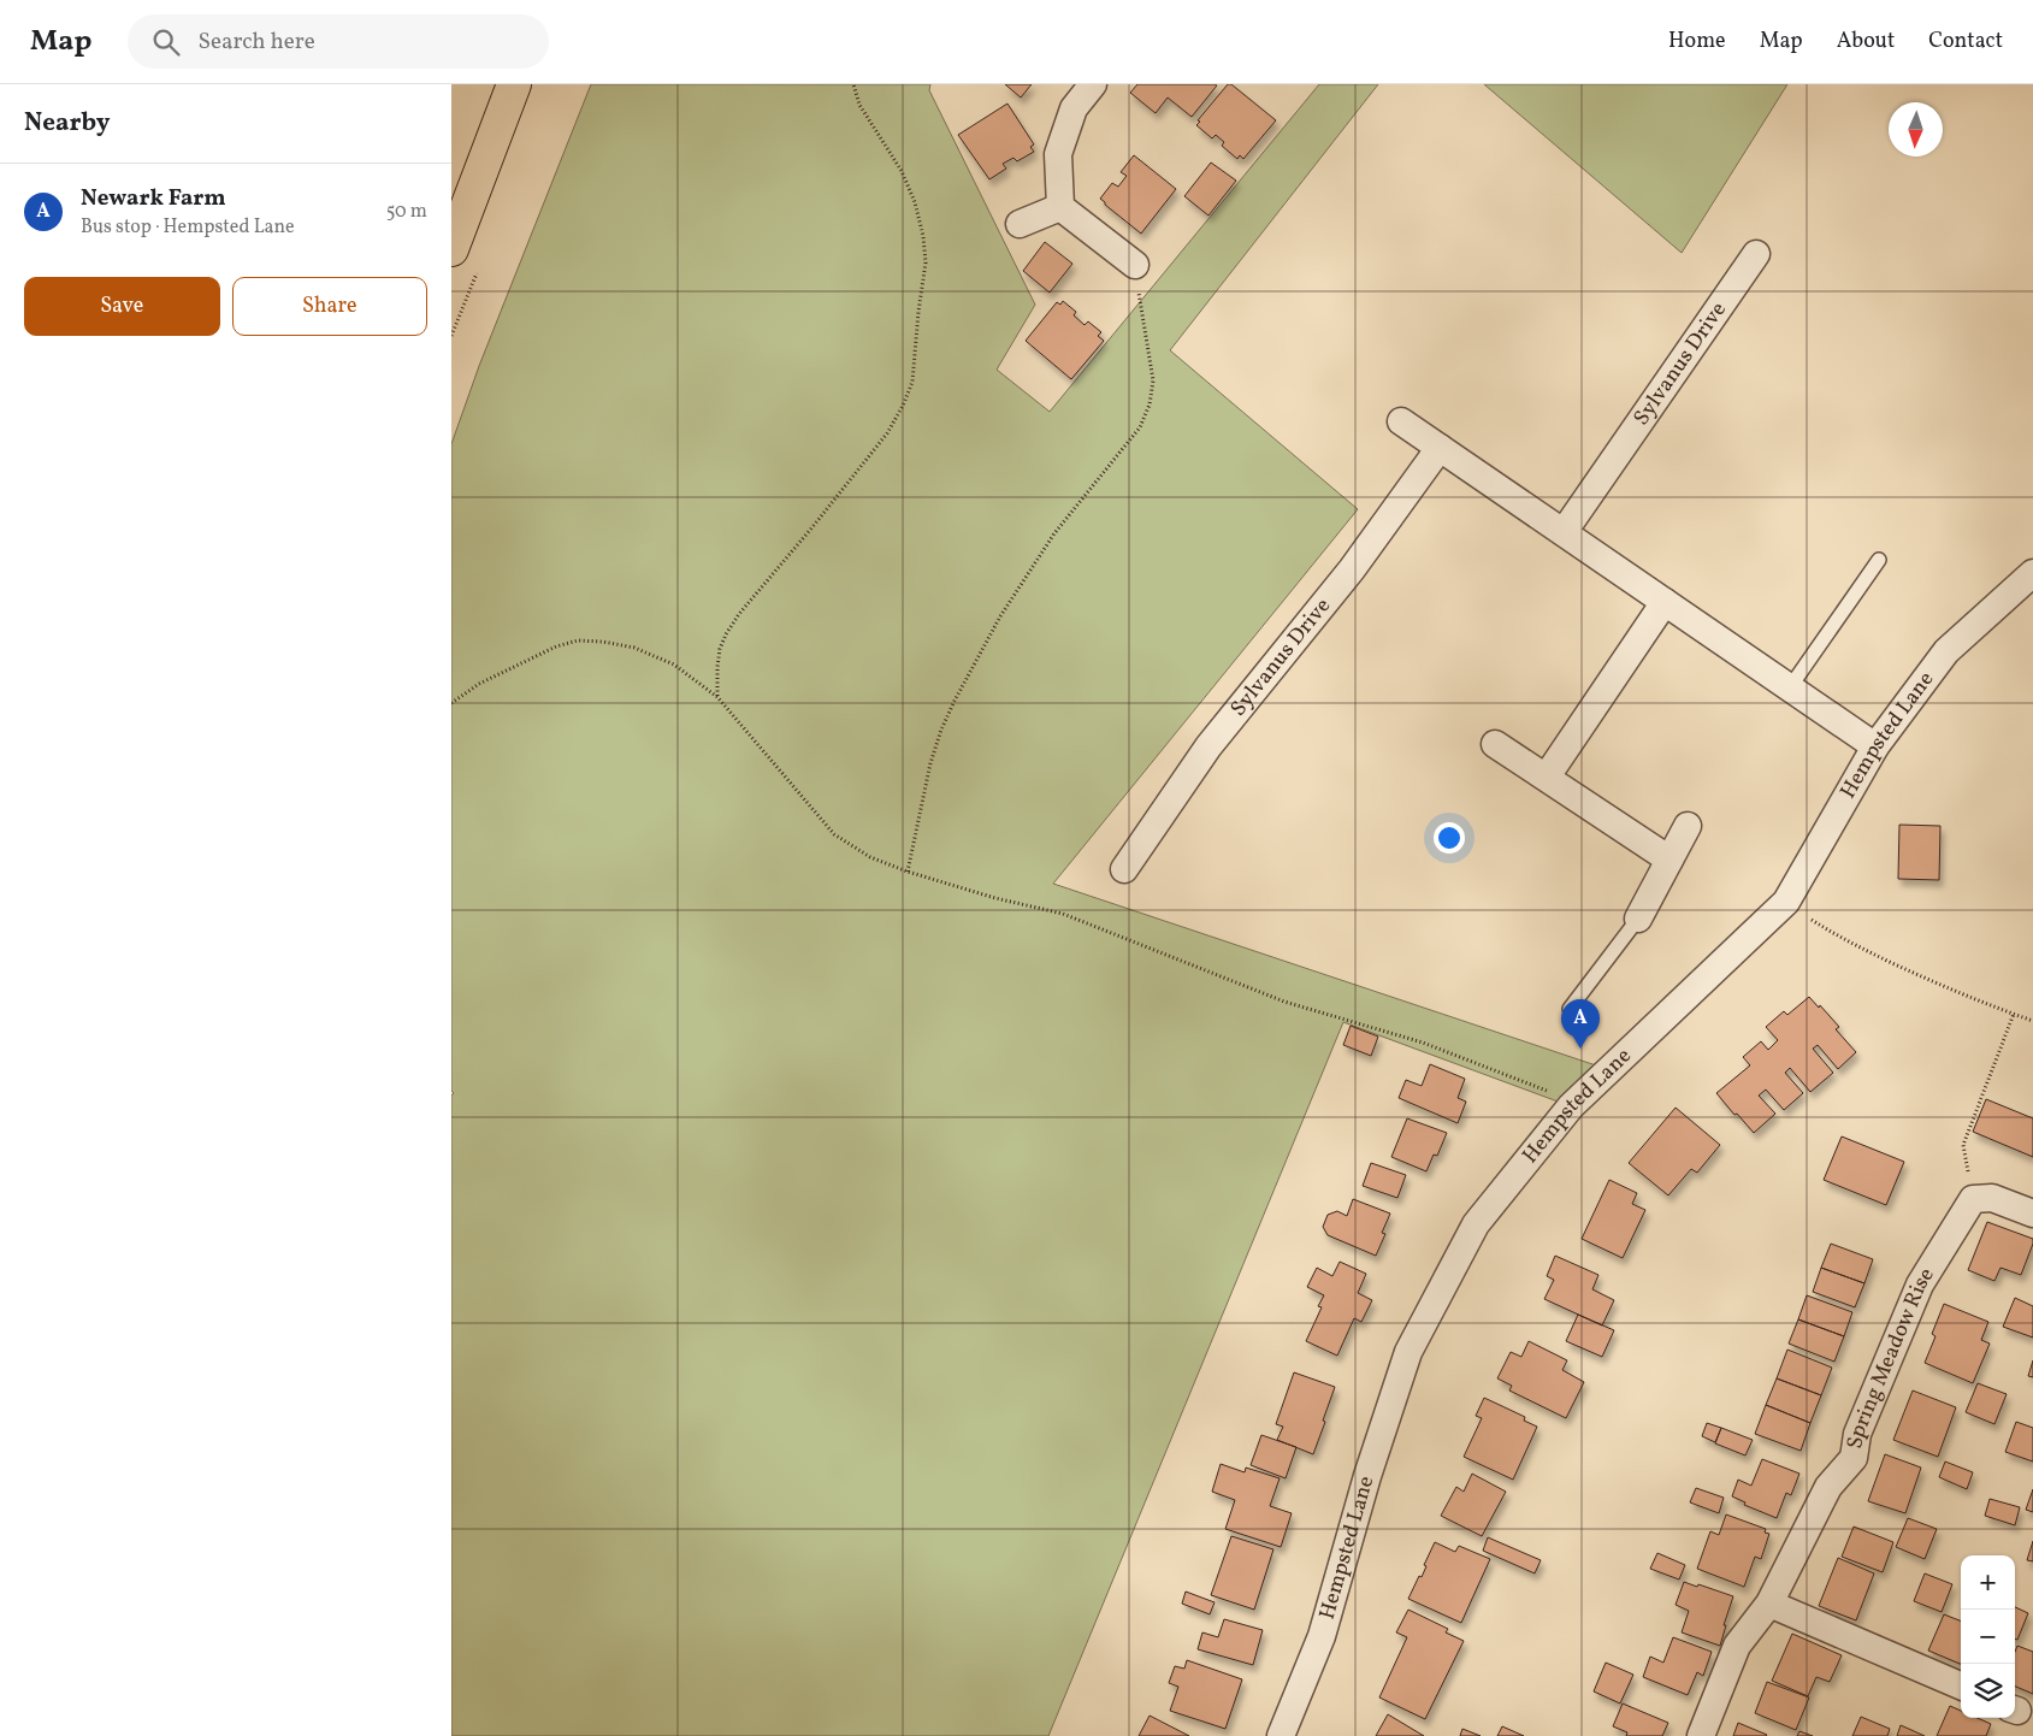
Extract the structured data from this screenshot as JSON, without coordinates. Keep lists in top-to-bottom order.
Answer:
{
  "streets": {
    "street": ["Sylvanus Drive", "Hempsted Lane", "Spring Meadow Rise"]
  },
  "north": "bottom",
  "page": {
    "header": "Map",
    "search": "Search here",
    "nav": [
      "Home",
      "Map",
      "About",
      "Contact"
    ],
    "heading": "Nearby",
    "list": [
      {
        "mark": "A",
        "name": "Newark Farm",
        "note": "Bus stop · Hempsted Lane",
        "value": "50 m"
      }
    ],
    "buttons": ["Save", "Share"],
    "pins": "A",
    "map_buttons": ["+", "−"]
  }
}
